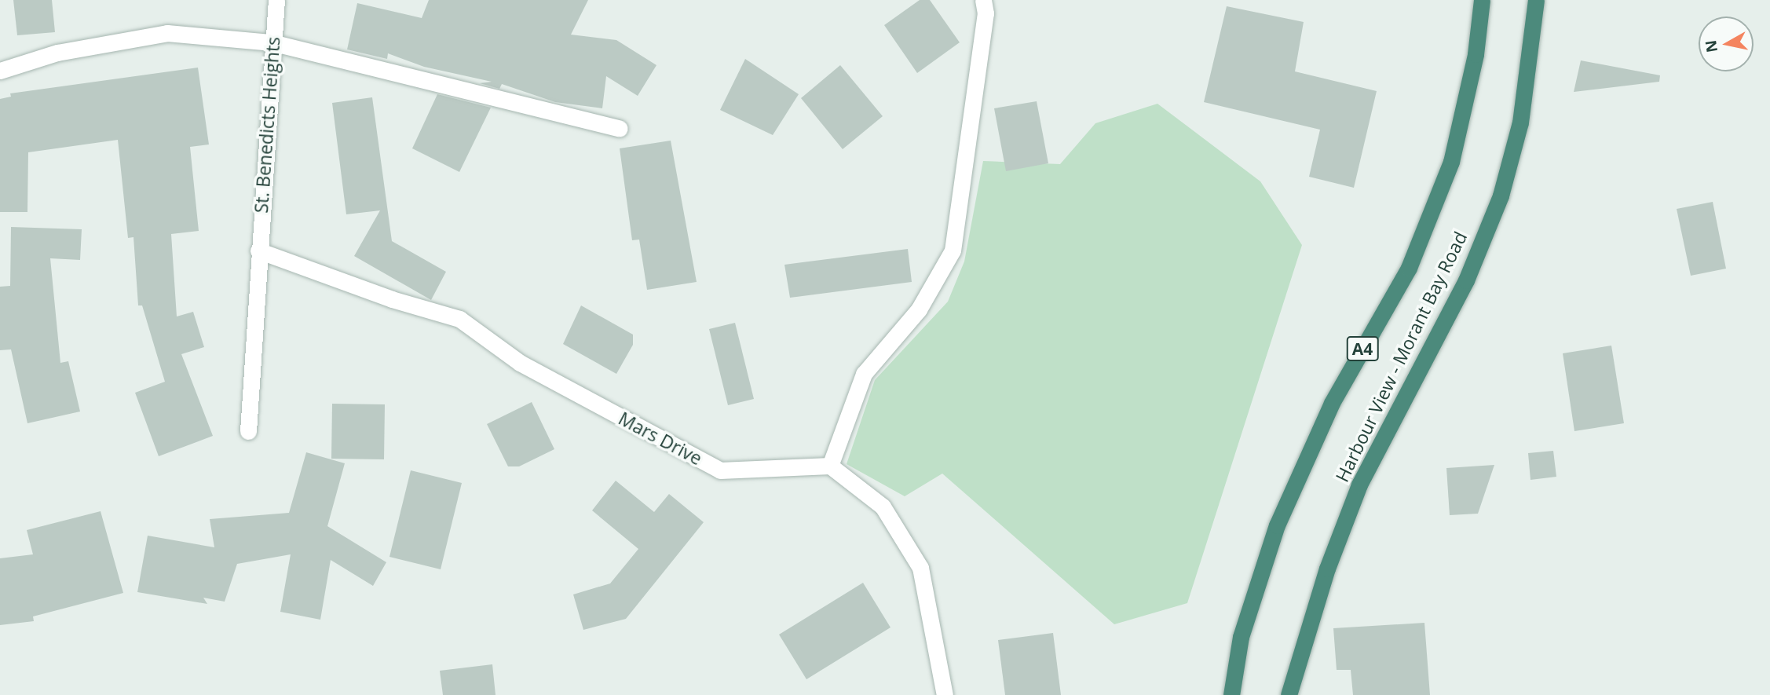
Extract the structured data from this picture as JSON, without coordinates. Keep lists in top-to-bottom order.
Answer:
{
  "streets": {
    "highway": ["A4", "Harbour View - Morant Bay Road"],
    "street": ["St. Benedicts Heights", "Mars Drive"]
  },
  "crossings": [
    ["St. Benedicts Heights", "Mars Drive"]
  ],
  "north": "left"
}
